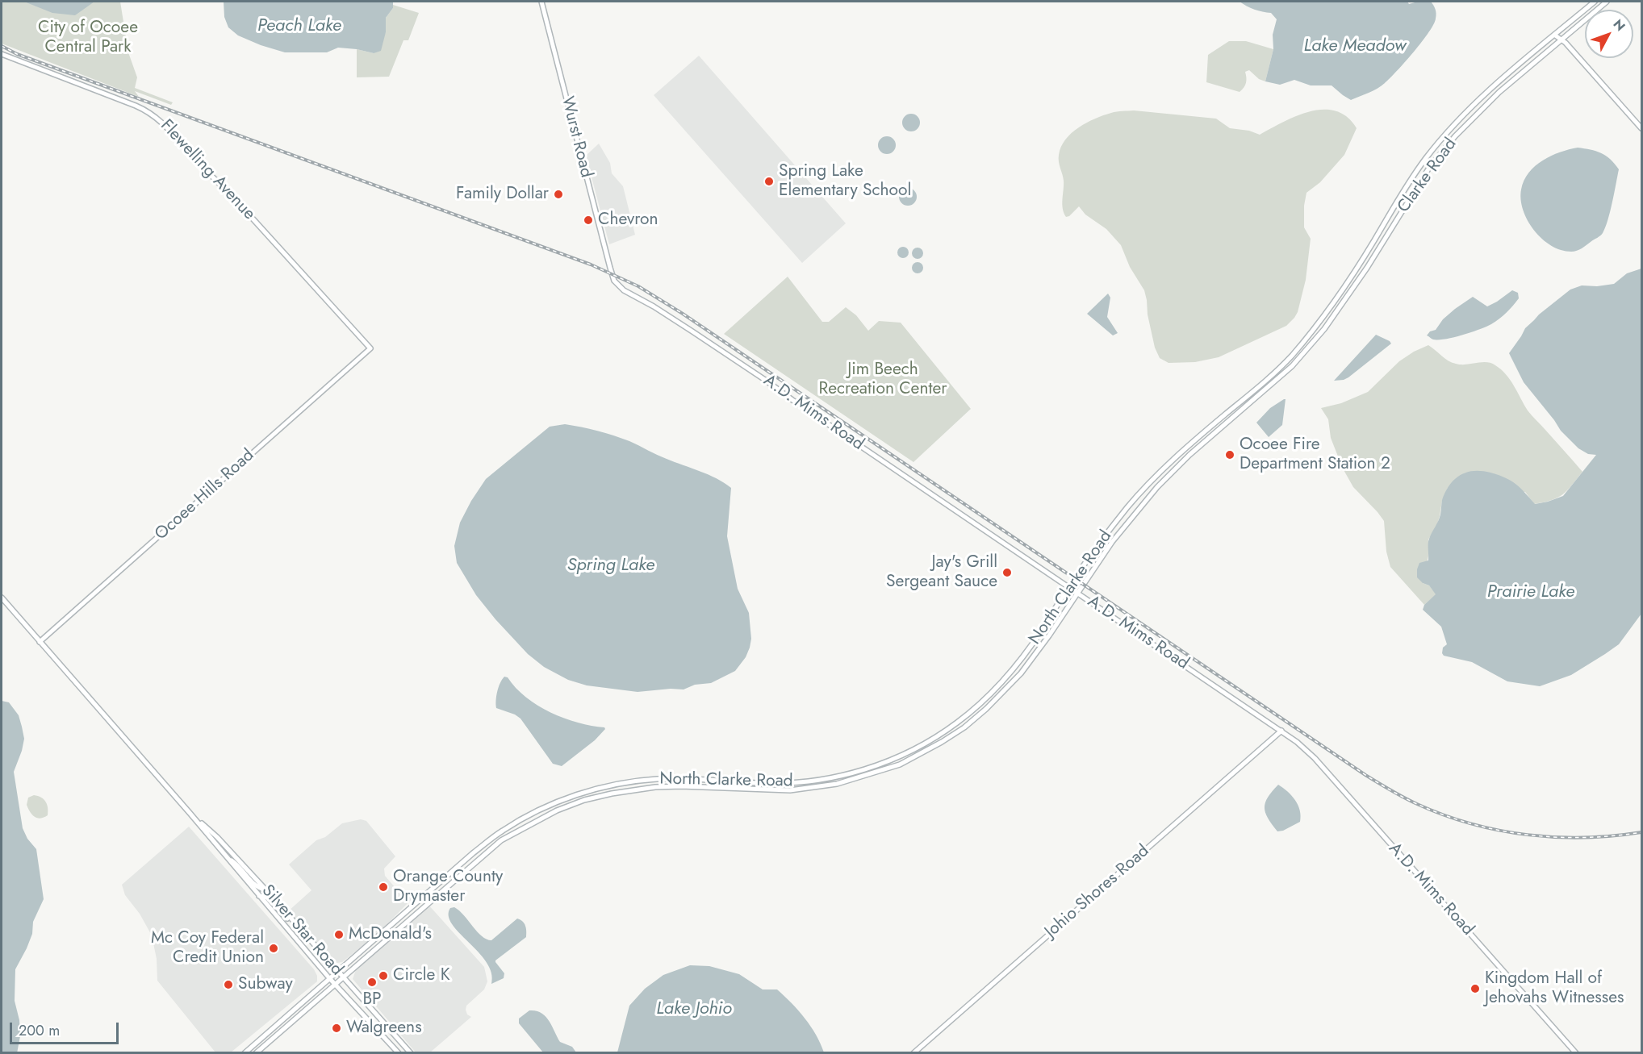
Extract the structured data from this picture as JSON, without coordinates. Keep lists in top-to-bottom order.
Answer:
{
  "streets": {
    "street": [
      "Wurst Road",
      "Flewelling Avenue",
      "Clarke Road",
      "A.D. Mims Road",
      "Ocoee Hills Road",
      "North Clarke Road",
      "Johio Shores Road",
      "Silver Star Road"
    ]
  },
  "crossings": [
    ["Wurst Road", "A.D. Mims Road"],
    ["Flewelling Avenue", "Ocoee Hills Road"],
    ["Clarke Road", "North Clarke Road"],
    ["A.D. Mims Road", "North Clarke Road"],
    ["A.D. Mims Road", "Johio Shores Road"],
    ["Ocoee Hills Road", "Silver Star Road"],
    ["North Clarke Road", "Silver Star Road"]
  ],
  "water": [
    "Peach Lake",
    "Lake Meadow",
    "Spring Lake",
    "Prairie Lake",
    "Lake Johio"
  ],
  "parks": ["City of Ocoee Central Park", "Jim Beech Recreation Center"],
  "places": [
    "Spring Lake Elementary School",
    "Family Dollar",
    "Chevron",
    "Ocoee Fire Department Station 2",
    "Jay's Grill Sergeant Sauce",
    "Orange County Drymaster",
    "McDonald's",
    "Mc Coy Federal Credit Union",
    "Circle K",
    "BP",
    "Subway",
    "Kingdom Hall of Jehovahs Witnesses",
    "Walgreens"
  ],
  "scale_bar": "200 m",
  "north": "top right"
}
